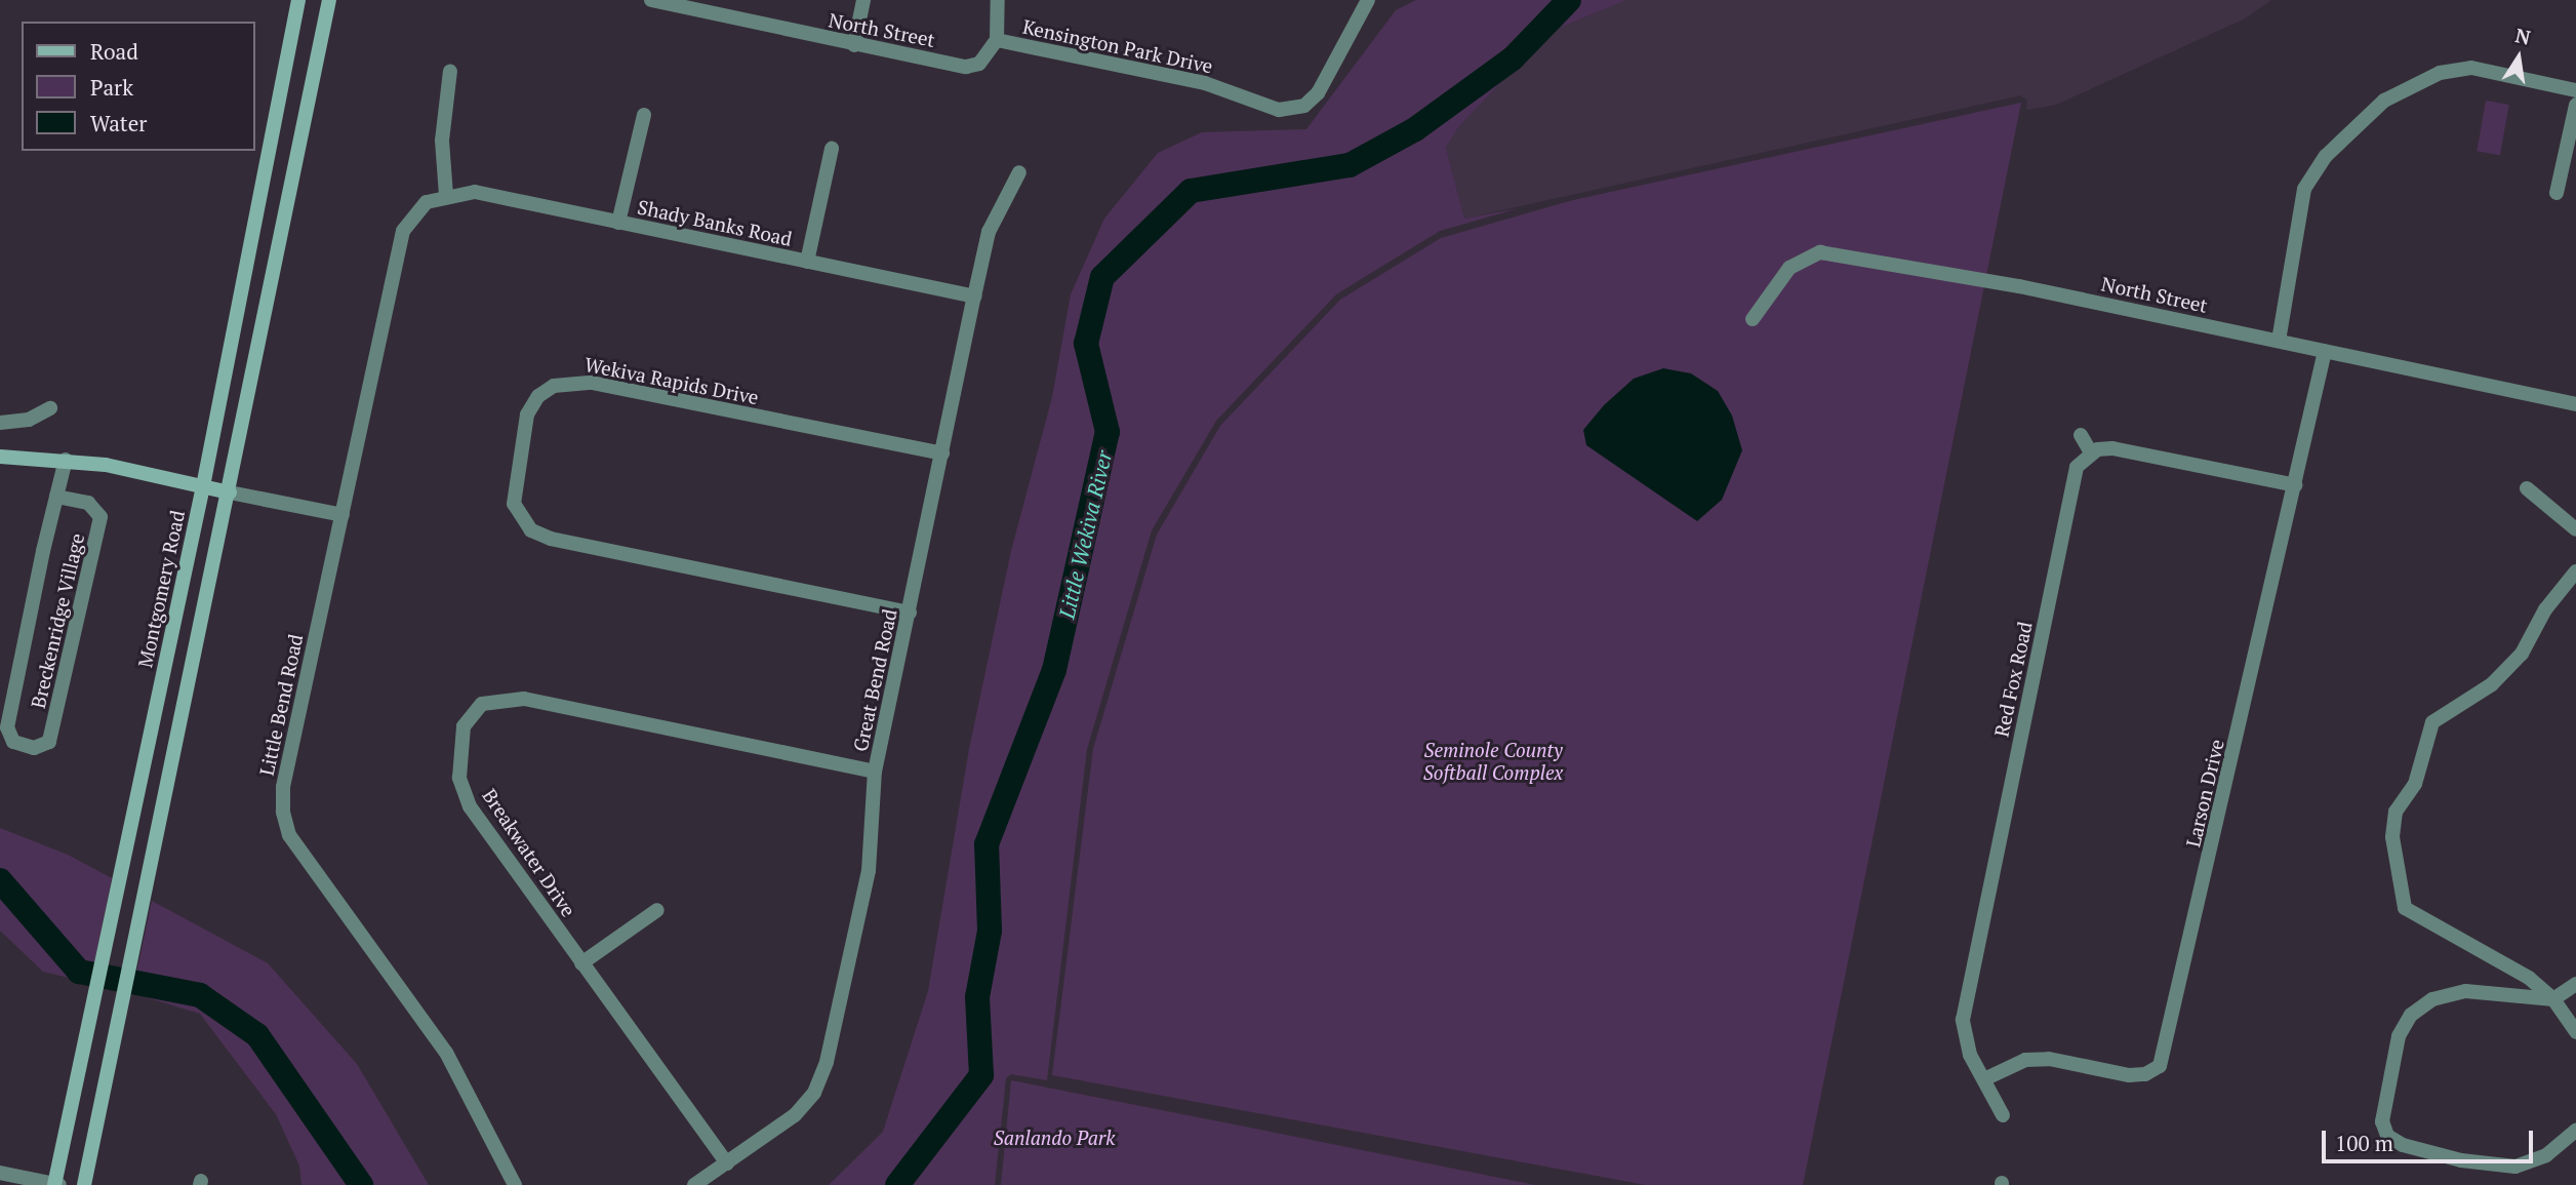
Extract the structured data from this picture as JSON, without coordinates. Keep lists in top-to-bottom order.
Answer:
{
  "streets": {
    "main road": ["Montgomery Road"],
    "street": [
      "North Street",
      "Kensington Park Drive",
      "Shady Banks Road",
      "Wekiva Rapids Drive",
      "Breckenridge Village",
      "Red Fox Road",
      "Great Bend Road",
      "Little Bend Road",
      "Larson Drive",
      "Breakwater Drive"
    ]
  },
  "crossings": [
    ["North Street", "Kensington Park Drive"],
    ["North Street", "Larson Drive"],
    ["Shady Banks Road", "Great Bend Road"],
    ["Shady Banks Road", "Little Bend Road"],
    ["Wekiva Rapids Drive", "Great Bend Road"],
    ["Red Fox Road", "Larson Drive"],
    ["Great Bend Road", "Breakwater Drive"]
  ],
  "water": ["Little Wekiva River"],
  "parks": ["Seminole County Softball Complex", "Sanlando Park"],
  "legend": ["Road", "Park", "Water"],
  "scale_bar": "100 m",
  "north": "top"
}
